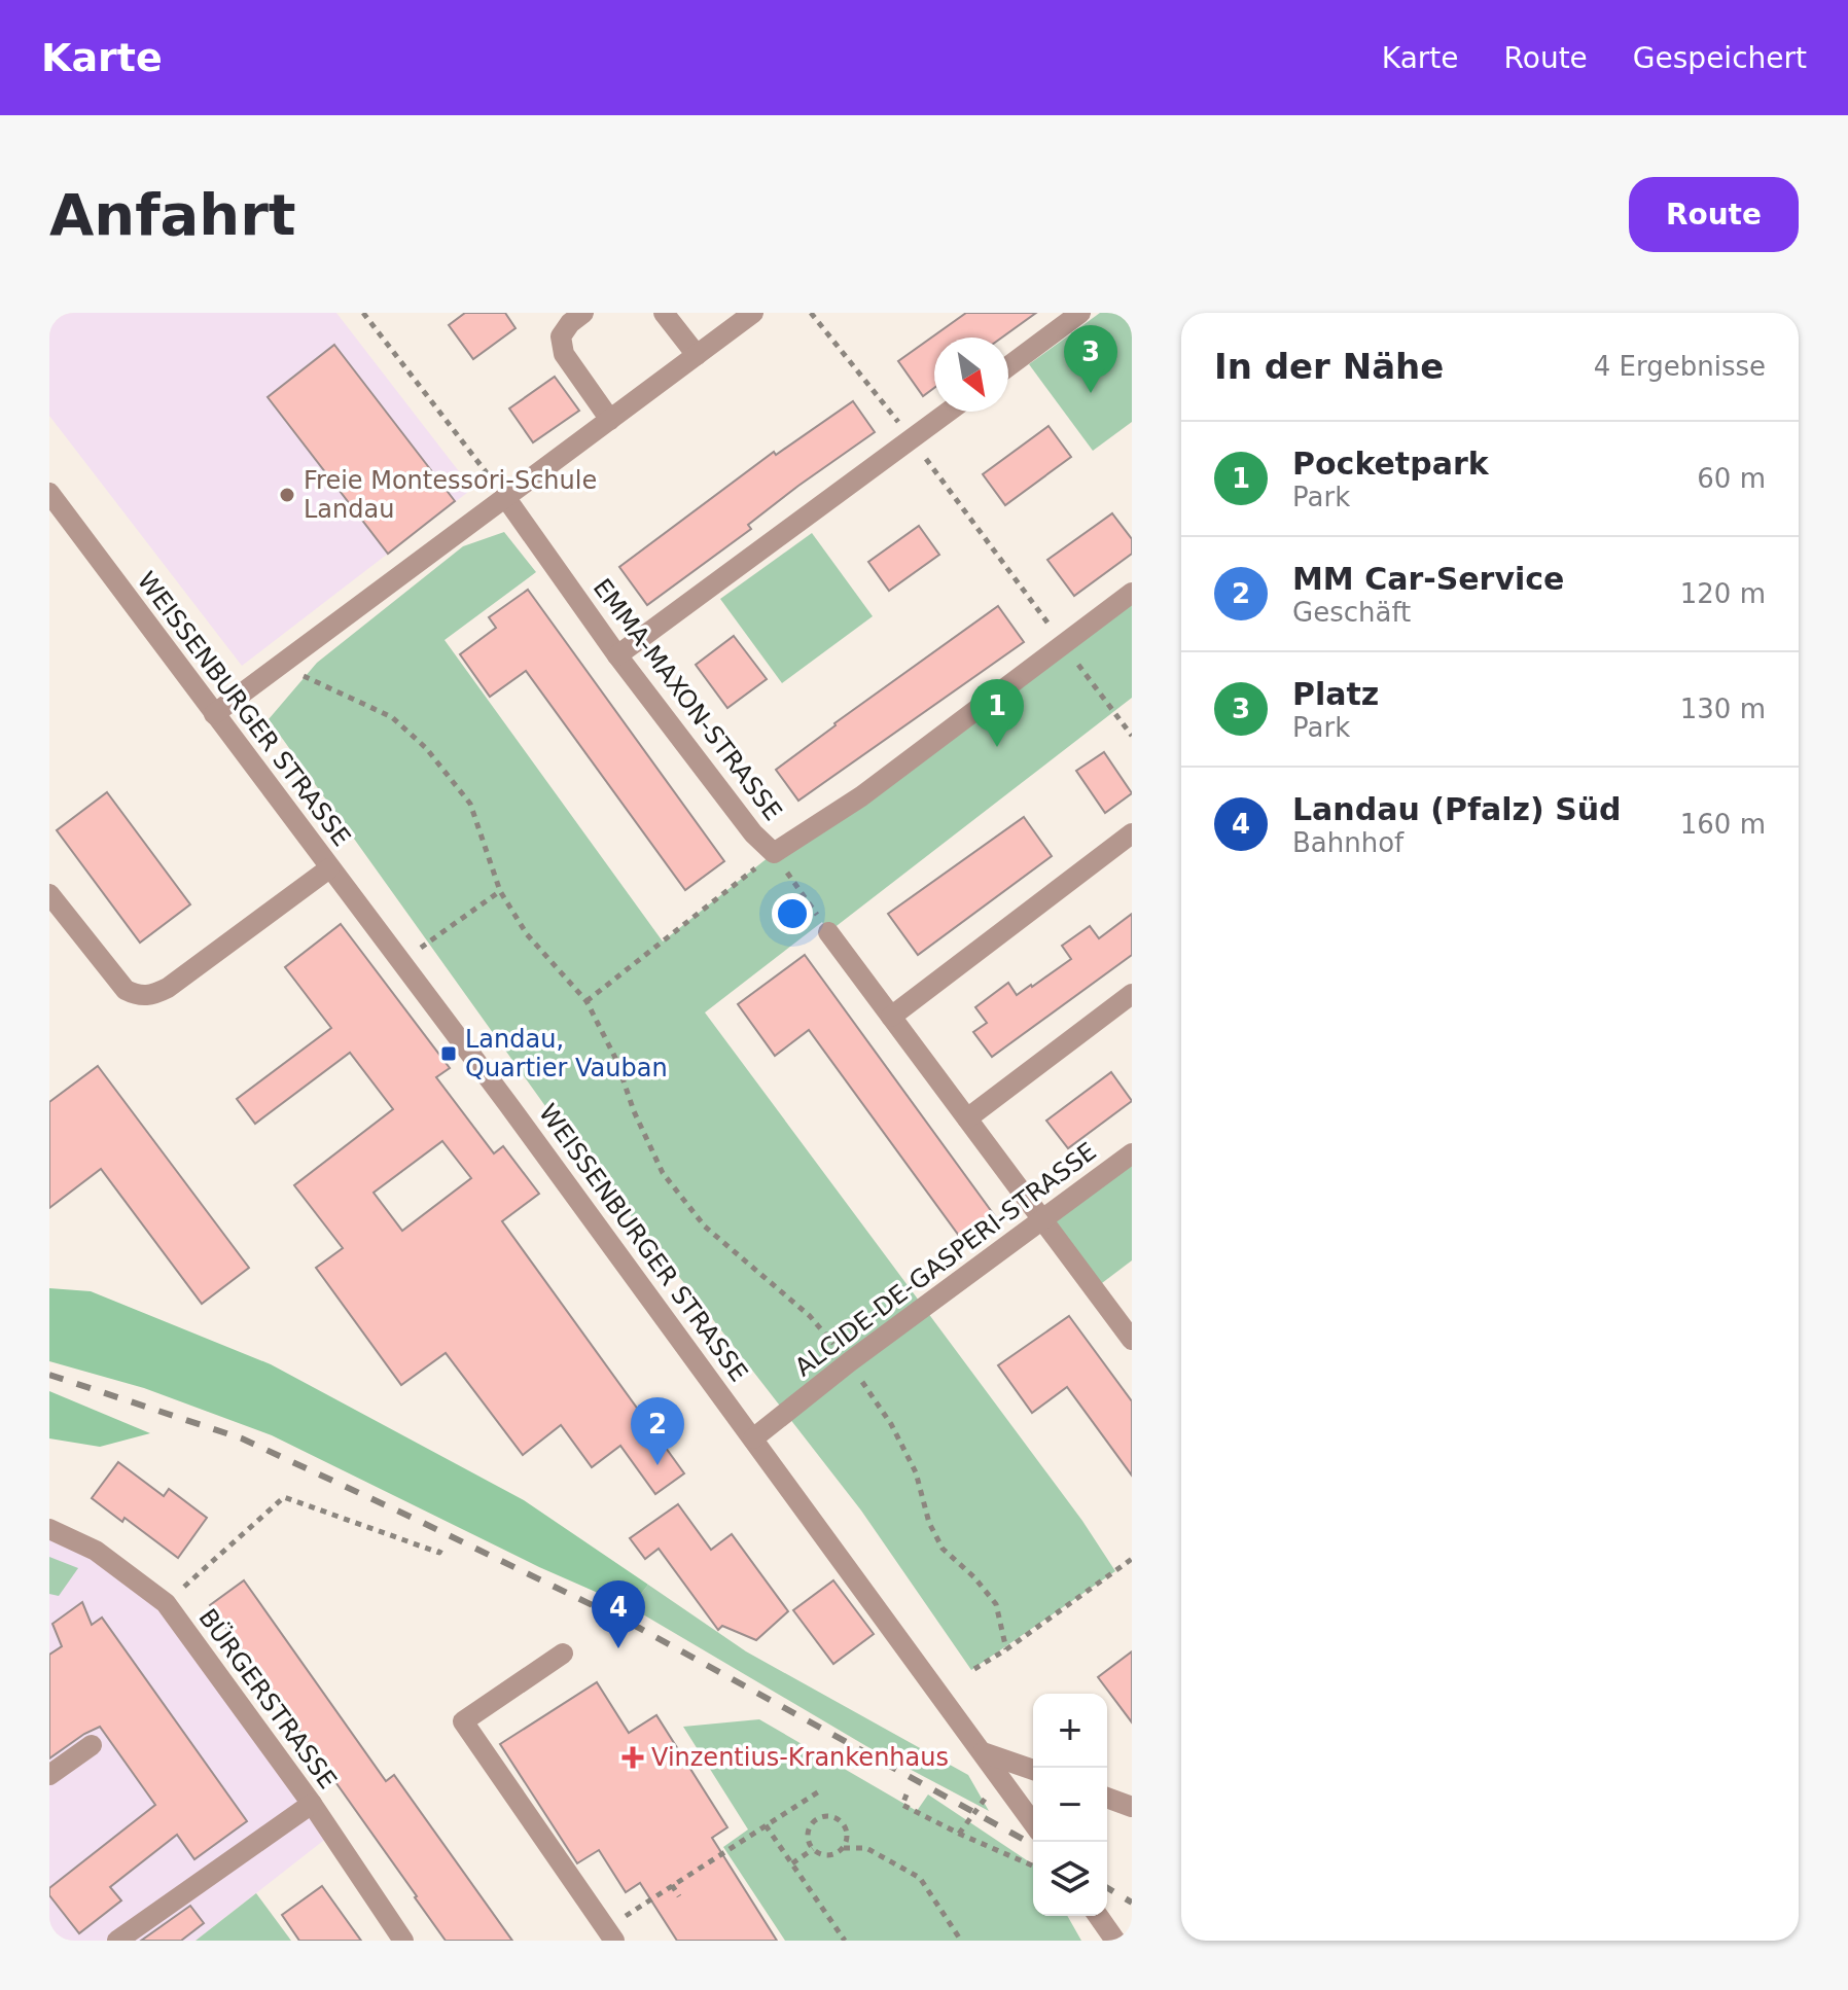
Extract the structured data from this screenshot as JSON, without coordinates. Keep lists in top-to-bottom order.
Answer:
{
  "streets": {
    "street": [
      "EMMA-MAXON-STRASSE",
      "WEISSENBURGER STRASSE",
      "ALCIDE-DE-GASPERI-STRASSE",
      "BÜRGERSTRASSE"
    ]
  },
  "crossings": [
    ["WEISSENBURGER STRASSE", "ALCIDE-DE-GASPERI-STRASSE"]
  ],
  "places": {
    "other": ["Freie Montessori-Schule Landau"],
    "transit": ["Landau, Quartier Vauban"],
    "health": ["Vinzentius-Krankenhaus"]
  },
  "north": "bottom right",
  "page": {
    "header": "Karte",
    "nav": ["Karte", "Route", "Gespeichert"],
    "buttons": "Route",
    "title": "Anfahrt",
    "heading": ["In der Nähe", "4 Ergebnisse"],
    "pins": [
      "3",
      "1",
      "2",
      "4"
    ],
    "list": [
      {
        "mark": "1",
        "name": "Pocketpark",
        "note": "Park",
        "value": "60 m"
      },
      {
        "mark": "2",
        "name": "MM Car-Service",
        "note": "Geschäft",
        "value": "120 m"
      },
      {
        "mark": "3",
        "name": "Platz",
        "note": "Park",
        "value": "130 m"
      },
      {
        "mark": "4",
        "name": "Landau (Pfalz) Süd",
        "note": "Bahnhof",
        "value": "160 m"
      }
    ],
    "map_buttons": ["+", "−"]
  }
}
